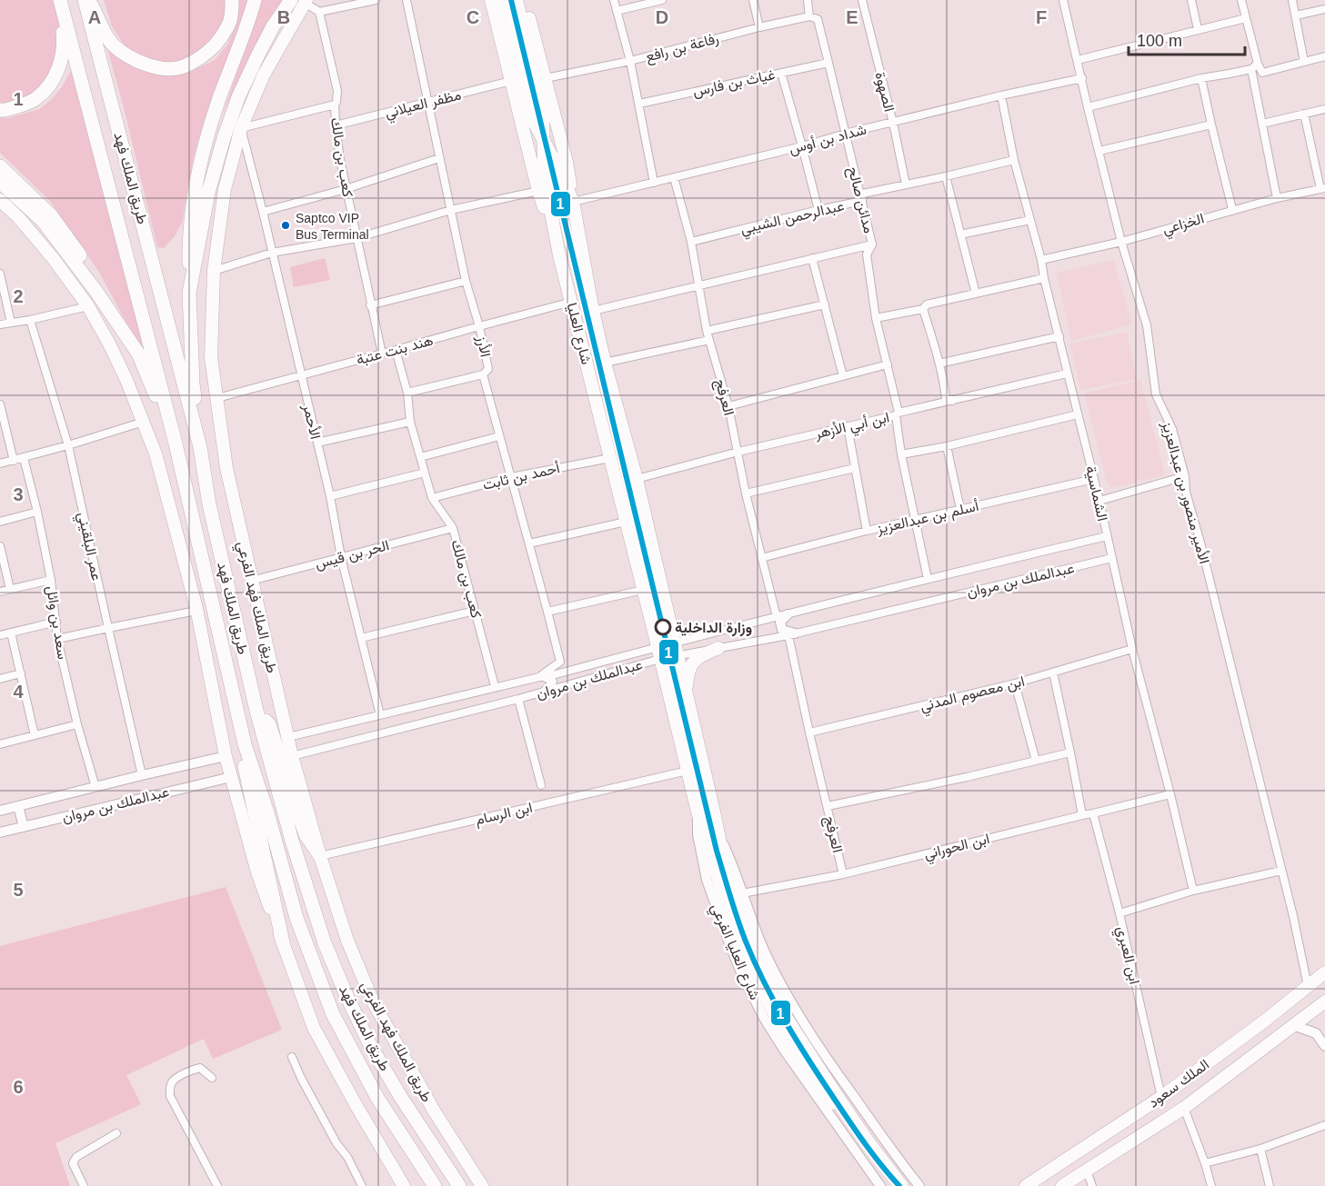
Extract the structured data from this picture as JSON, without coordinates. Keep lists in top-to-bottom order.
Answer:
{
  "streets": {
    "highway": ["طريق الملك فهد"],
    "main road": ["شارع العليا", "طريق الملك فهد الفرعي", "الملك سعود"],
    "street": [
      "رفاعة بن رافع",
      "غياث بن فارس",
      "الصهوة",
      "مظفر العيلاني",
      "شداد بن أوس",
      "كعب بن مالك",
      "مدائن صالح",
      "عبدالرحمن الشيبي",
      "الخزاعي",
      "الأرز",
      "هند بنت عتبة",
      "العرفج",
      "الأحمر",
      "ابن أبي الأزهر",
      "أحمد بن ثابت",
      "الأمير منصور بن عبدالعزيز",
      "الشماسية",
      "أسلم بن عبدالعزيز",
      "عمر البلقيني",
      "الحر بن قيس",
      "عبدالملك بن مروان",
      "سعد بن وائل",
      "ابن معصوم المدني",
      "ابن الرسام",
      "ابن الحوراني",
      "شارع العليا الفرعي",
      "ابن العبري"
    ]
  },
  "crossings": [
    ["رفاعة بن رافع", "مدائن صالح"],
    ["غياث بن فارس", "مدائن صالح"],
    ["الصهوة", "شداد بن أوس"],
    ["الصهوة", "عبدالرحمن الشيبي"],
    ["مظفر العيلاني", "كعب بن مالك"],
    ["مظفر العيلاني", "الأرز"],
    ["شداد بن أوس", "مدائن صالح"],
    ["شداد بن أوس", "شارع العليا"],
    ["شداد بن أوس", "العرفج"],
    ["شداد بن أوس", "الأمير منصور بن عبدالعزيز"],
    ["شداد بن أوس", "الشماسية"],
    ["كعب بن مالك", "هند بنت عتبة"],
    ["كعب بن مالك", "أحمد بن ثابت"],
    ["كعب بن مالك", "الحر بن قيس"],
    ["كعب بن مالك", "عبدالملك بن مروان"],
    ["مدائن صالح", "عبدالرحمن الشيبي"],
    ["مدائن صالح", "ابن أبي الأزهر"],
    ["مدائن صالح", "أسلم بن عبدالعزيز"],
    ["مدائن صالح", "عبدالملك بن مروان"],
    ["عبدالرحمن الشيبي", "العرفج"],
    ["عبدالرحمن الشيبي", "الشماسية"],
    ["الخزاعي", "الأمير منصور بن عبدالعزيز"],
    ["الخزاعي", "الشماسية"],
    ["شارع العليا", "هند بنت عتبة"],
    ["شارع العليا", "ابن أبي الأزهر"],
    ["شارع العليا", "أحمد بن ثابت"],
    ["شارع العليا", "عبدالملك بن مروان"],
    ["شارع العليا", "ابن الرسام"],
    ["شارع العليا", "شارع العليا الفرعي"],
    ["الأرز", "هند بنت عتبة"],
    ["الأرز", "أحمد بن ثابت"],
    ["الأرز", "عبدالملك بن مروان"],
    ["هند بنت عتبة", "الأحمر"],
    ["هند بنت عتبة", "طريق الملك فهد الفرعي"],
    ["العرفج", "ابن أبي الأزهر"],
    ["العرفج", "أسلم بن عبدالعزيز"],
    ["العرفج", "عبدالملك بن مروان"],
    ["العرفج", "ابن معصوم المدني"],
    ["العرفج", "ابن الحوراني"],
    ["الأحمر", "الحر بن قيس"],
    ["الأحمر", "عبدالملك بن مروان"],
    ["الأحمر", "طريق الملك فهد الفرعي"],
    ["ابن أبي الأزهر", "الشماسية"],
    ["الأمير منصور بن عبدالعزيز", "الملك سعود"],
    ["الشماسية", "أسلم بن عبدالعزيز"],
    ["الشماسية", "عبدالملك بن مروان"],
    ["الشماسية", "ابن معصوم المدني"],
    ["الشماسية", "ابن الحوراني"],
    ["عمر البلقيني", "عبدالملك بن مروان"],
    ["الحر بن قيس", "طريق الملك فهد الفرعي"],
    ["عبدالملك بن مروان", "طريق الملك فهد الفرعي"],
    ["عبدالملك بن مروان", "سعد بن وائل"],
    ["طريق الملك فهد الفرعي", "ابن الرسام"],
    ["ابن الحوراني", "شارع العليا الفرعي"],
    ["ابن الحوراني", "ابن العبري"],
    ["ابن العبري", "الملك سعود"]
  ],
  "places": ["Saptco VIP Bus Terminal", "وزارة الداخلية"],
  "lines": ["transit line 1"],
  "scale_bar": "100 m",
  "grid": {
    "columns": [
      "A",
      "B",
      "C",
      "D",
      "E",
      "F"
    ],
    "rows": [
      "1",
      "2",
      "3",
      "4",
      "5",
      "6"
    ]
  }
}
